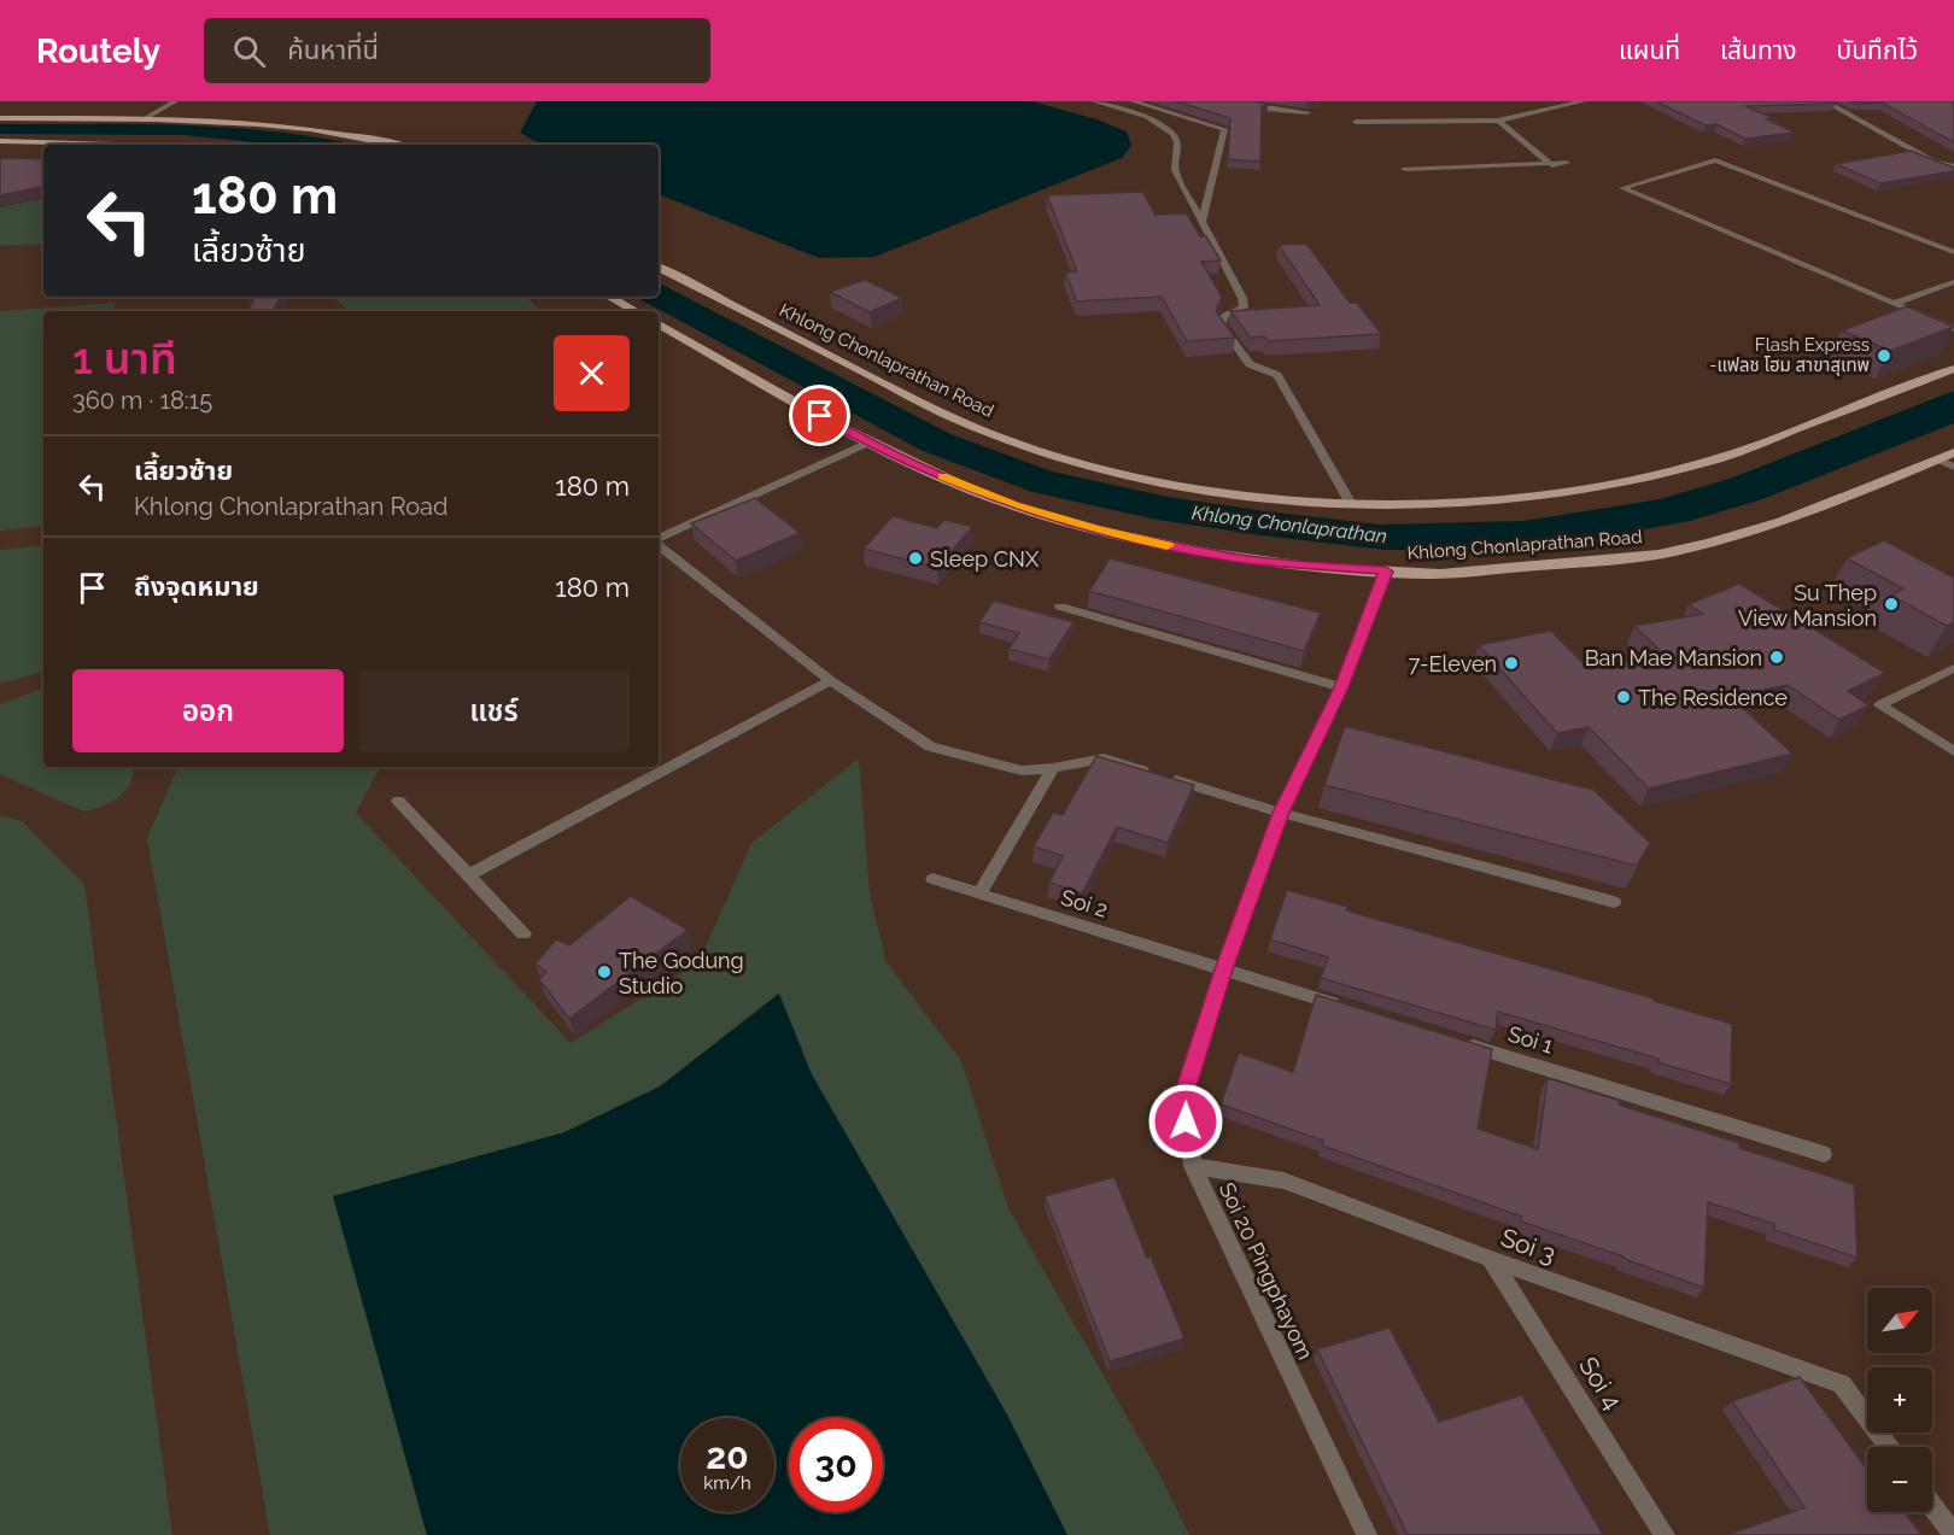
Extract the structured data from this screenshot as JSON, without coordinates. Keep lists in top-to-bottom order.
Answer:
{
  "streets": {
    "main road": ["Khlong Chonlaprathan Road"],
    "street": [
      "Soi 2",
      "Soi 1",
      "Soi 3",
      "Soi 20 Pingphayom",
      "Soi 4"
    ]
  },
  "crossings": [
    ["Khlong Chonlaprathan Road", "Soi 20 Pingphayom"],
    ["Soi 2", "Soi 20 Pingphayom"],
    ["Soi 3", "Soi 20 Pingphayom"],
    ["Soi 3", "Soi 4"]
  ],
  "water": ["Khlong Chonlaprathan"],
  "places": [
    "Flash Express -แฟลช โฮม สาขาสุเทพ",
    "Sleep CNX",
    "Su Thep View Mansion",
    "Ban Mae Mansion",
    "7-Eleven",
    "The Residence",
    "The Godung Studio"
  ],
  "north": "top right",
  "page": {
    "header": "Routely",
    "search": "ค้นหาที่นี่",
    "nav": ["แผนที่", "เส้นทาง", "บันทึกไว้"],
    "turn": ["180 m", "เลี้ยวซ้าย"],
    "heading": ["1 นาที", "360 m · 18:15"],
    "list": [
      {
        "name": "เลี้ยวซ้าย",
        "note": "Khlong Chonlaprathan Road",
        "value": "180 m"
      },
      {
        "name": "ถึงจุดหมาย",
        "value": "180 m"
      }
    ],
    "buttons": ["ออก", "แชร์"],
    "map_buttons": ["+", "−"],
    "speed": "20 km/h",
    "limit": "30"
  }
}
